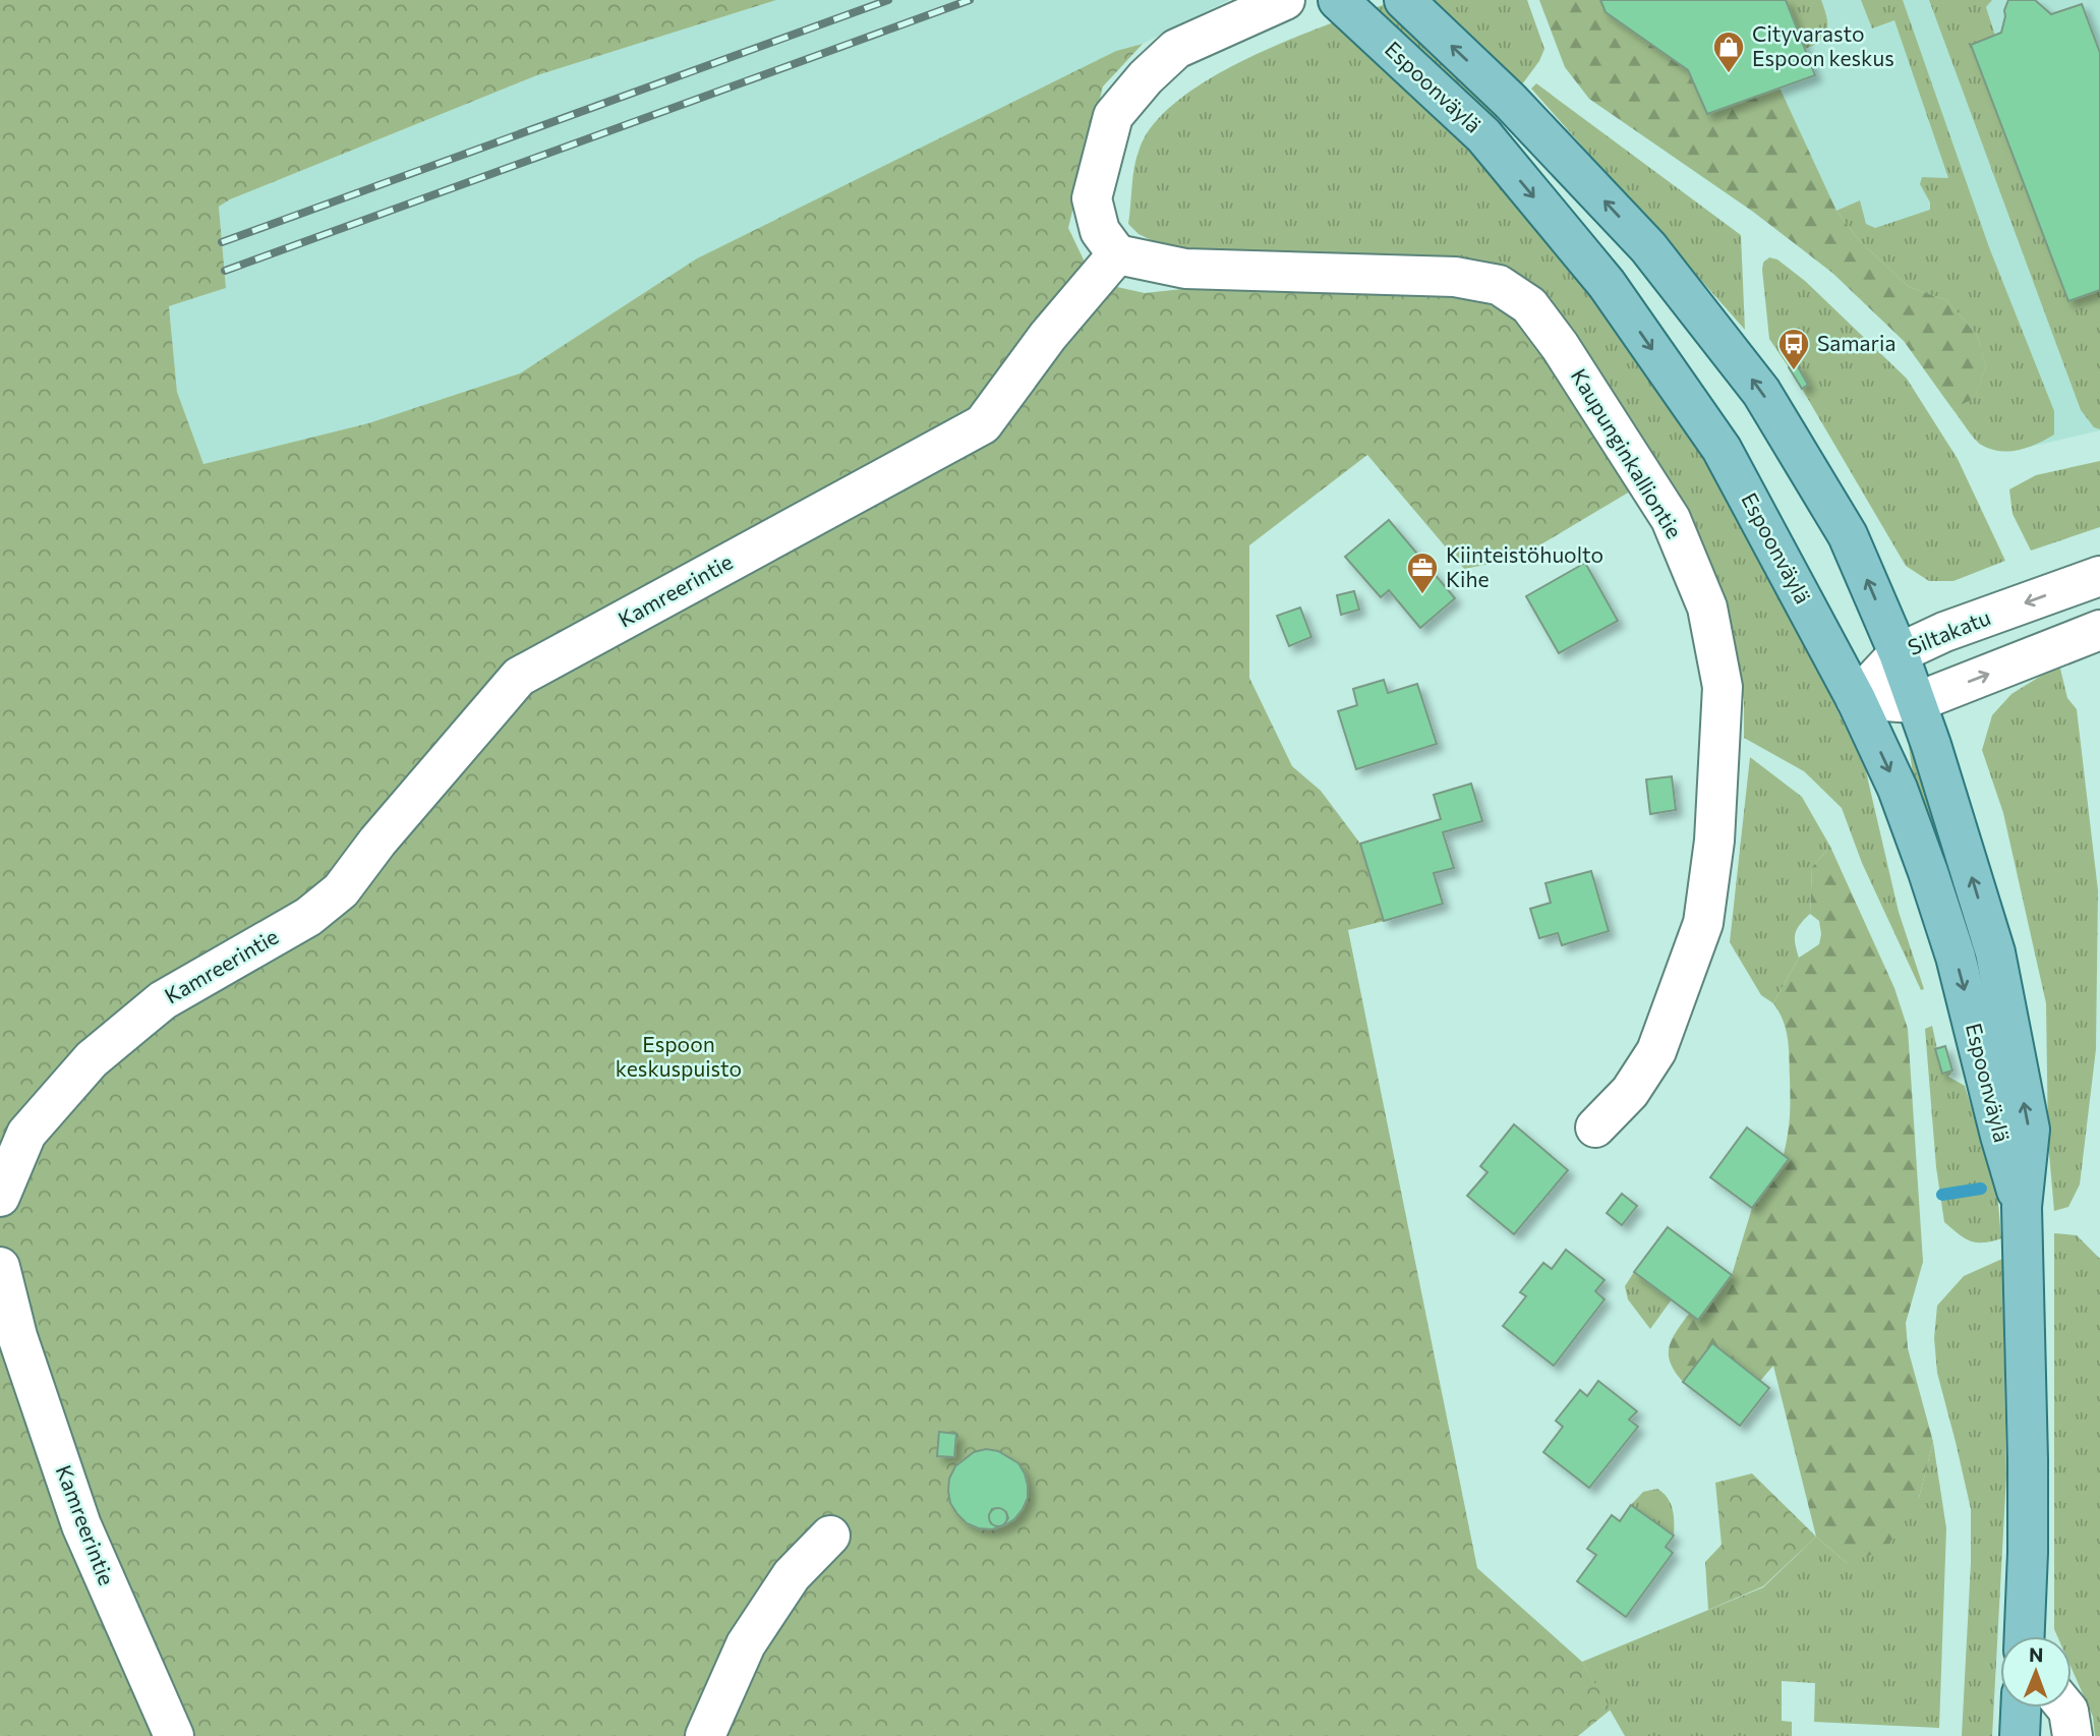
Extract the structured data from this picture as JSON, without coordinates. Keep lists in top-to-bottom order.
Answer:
{
  "streets": {
    "main road": ["Espoonväylä"],
    "street": ["Kaupunginkalliontie", "Kamreerintie", "Siltakatu"]
  },
  "crossings": [
    ["Espoonväylä", "Siltakatu"],
    ["Kaupunginkalliontie", "Kamreerintie"]
  ],
  "parks": ["Espoon keskuspuisto"],
  "places": {
    "shop": ["Cityvarasto Espoon keskus"],
    "bus stop": ["Samaria"],
    "office": ["Kiinteistöhuolto Kihe"]
  },
  "north": "top"
}
